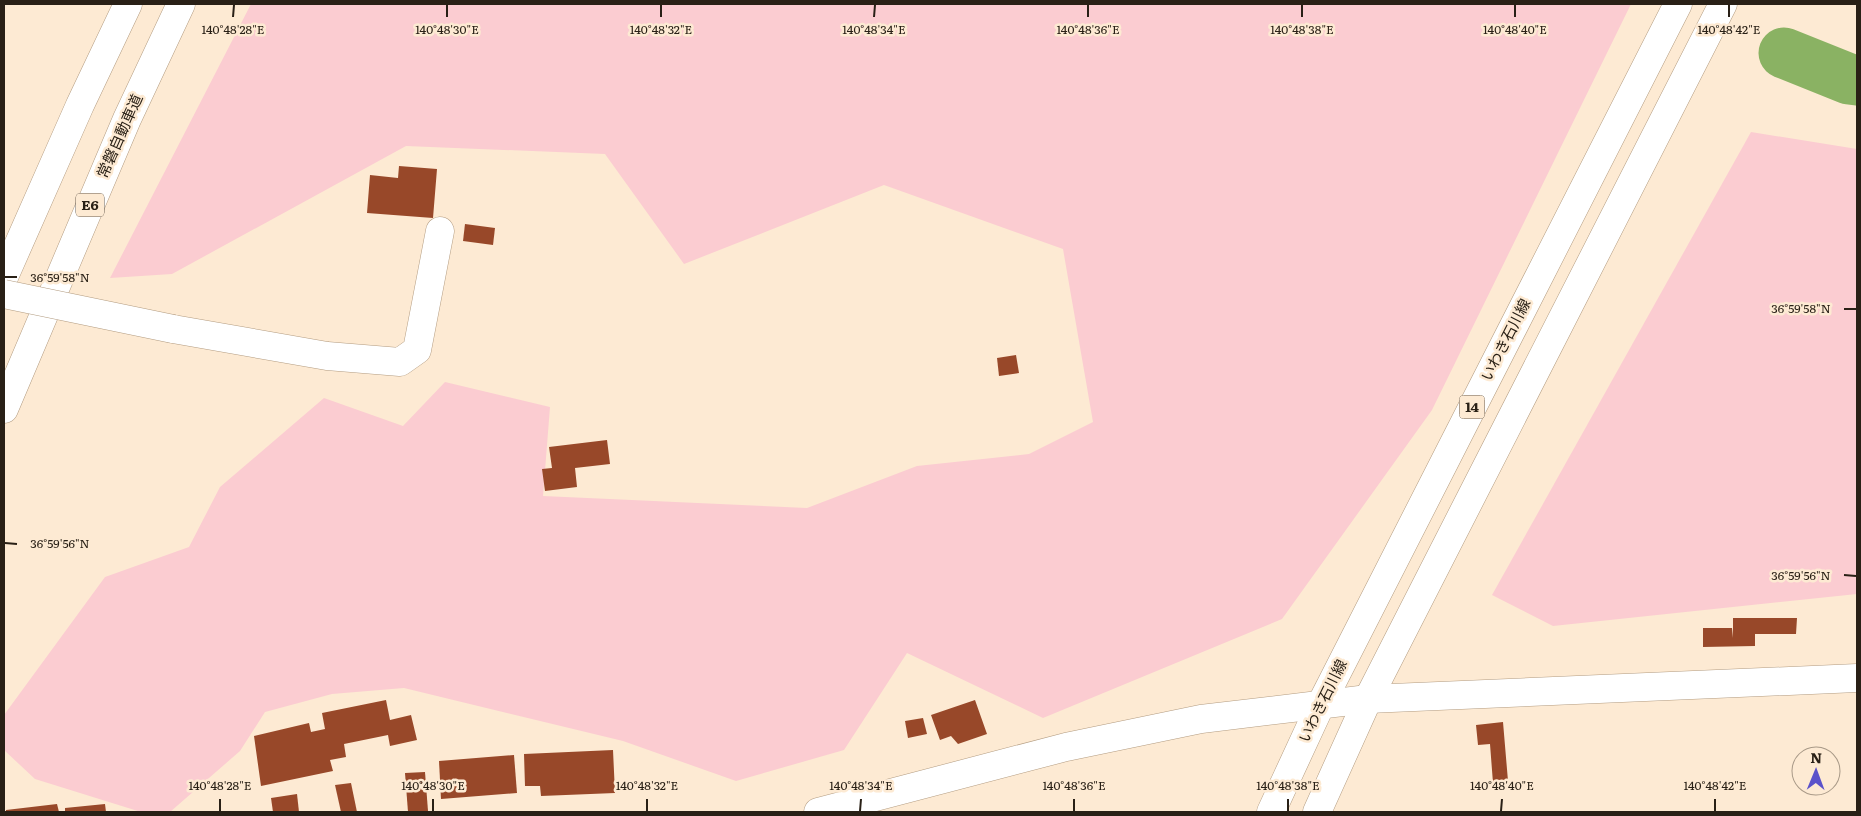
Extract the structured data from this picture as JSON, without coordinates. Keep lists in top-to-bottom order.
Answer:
{
  "streets": {
    "main road": [
      "常磐自動車道",
      "E6",
      "いわき石川線",
      "14"
    ]
  },
  "north": "top",
  "coordinates": [
    "140°48'28\"E",
    "140°48'30\"E",
    "140°48'32\"E",
    "140°48'34\"E",
    "140°48'36\"E",
    "140°48'38\"E",
    "140°48'40\"E",
    "140°48'42\"E",
    "36°59'58\"N",
    "36°59'56\"N"
  ]
}
